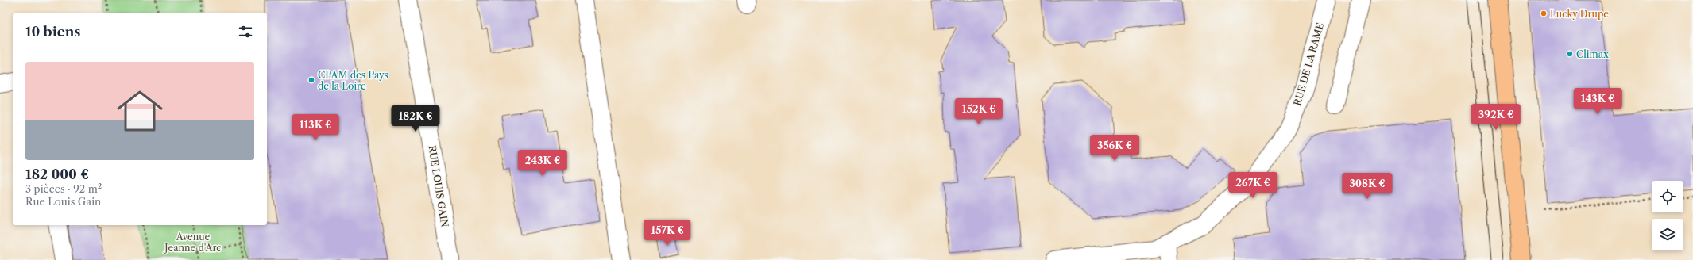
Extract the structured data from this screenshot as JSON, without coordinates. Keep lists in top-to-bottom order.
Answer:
{
  "streets": {
    "street": ["RUE DE LA RAME", "RUE LOUIS GAIN"]
  },
  "parks": ["Avenue Jeanne d'Arc"],
  "places": ["Lucky Drupe", "Climax", "CPAM des Pays de la Loire"],
  "page": {
    "heading": "10 biens",
    "list": [
      {
        "name": "182 000 €",
        "note": "3 pièces · 92 m² · Rue Louis Gain"
      }
    ],
    "price": [
      "143K €",
      "152K €",
      "392K €",
      "182K €",
      "113K €",
      "356K €",
      "243K €",
      "267K €",
      "308K €",
      "157K €"
    ]
  }
}
